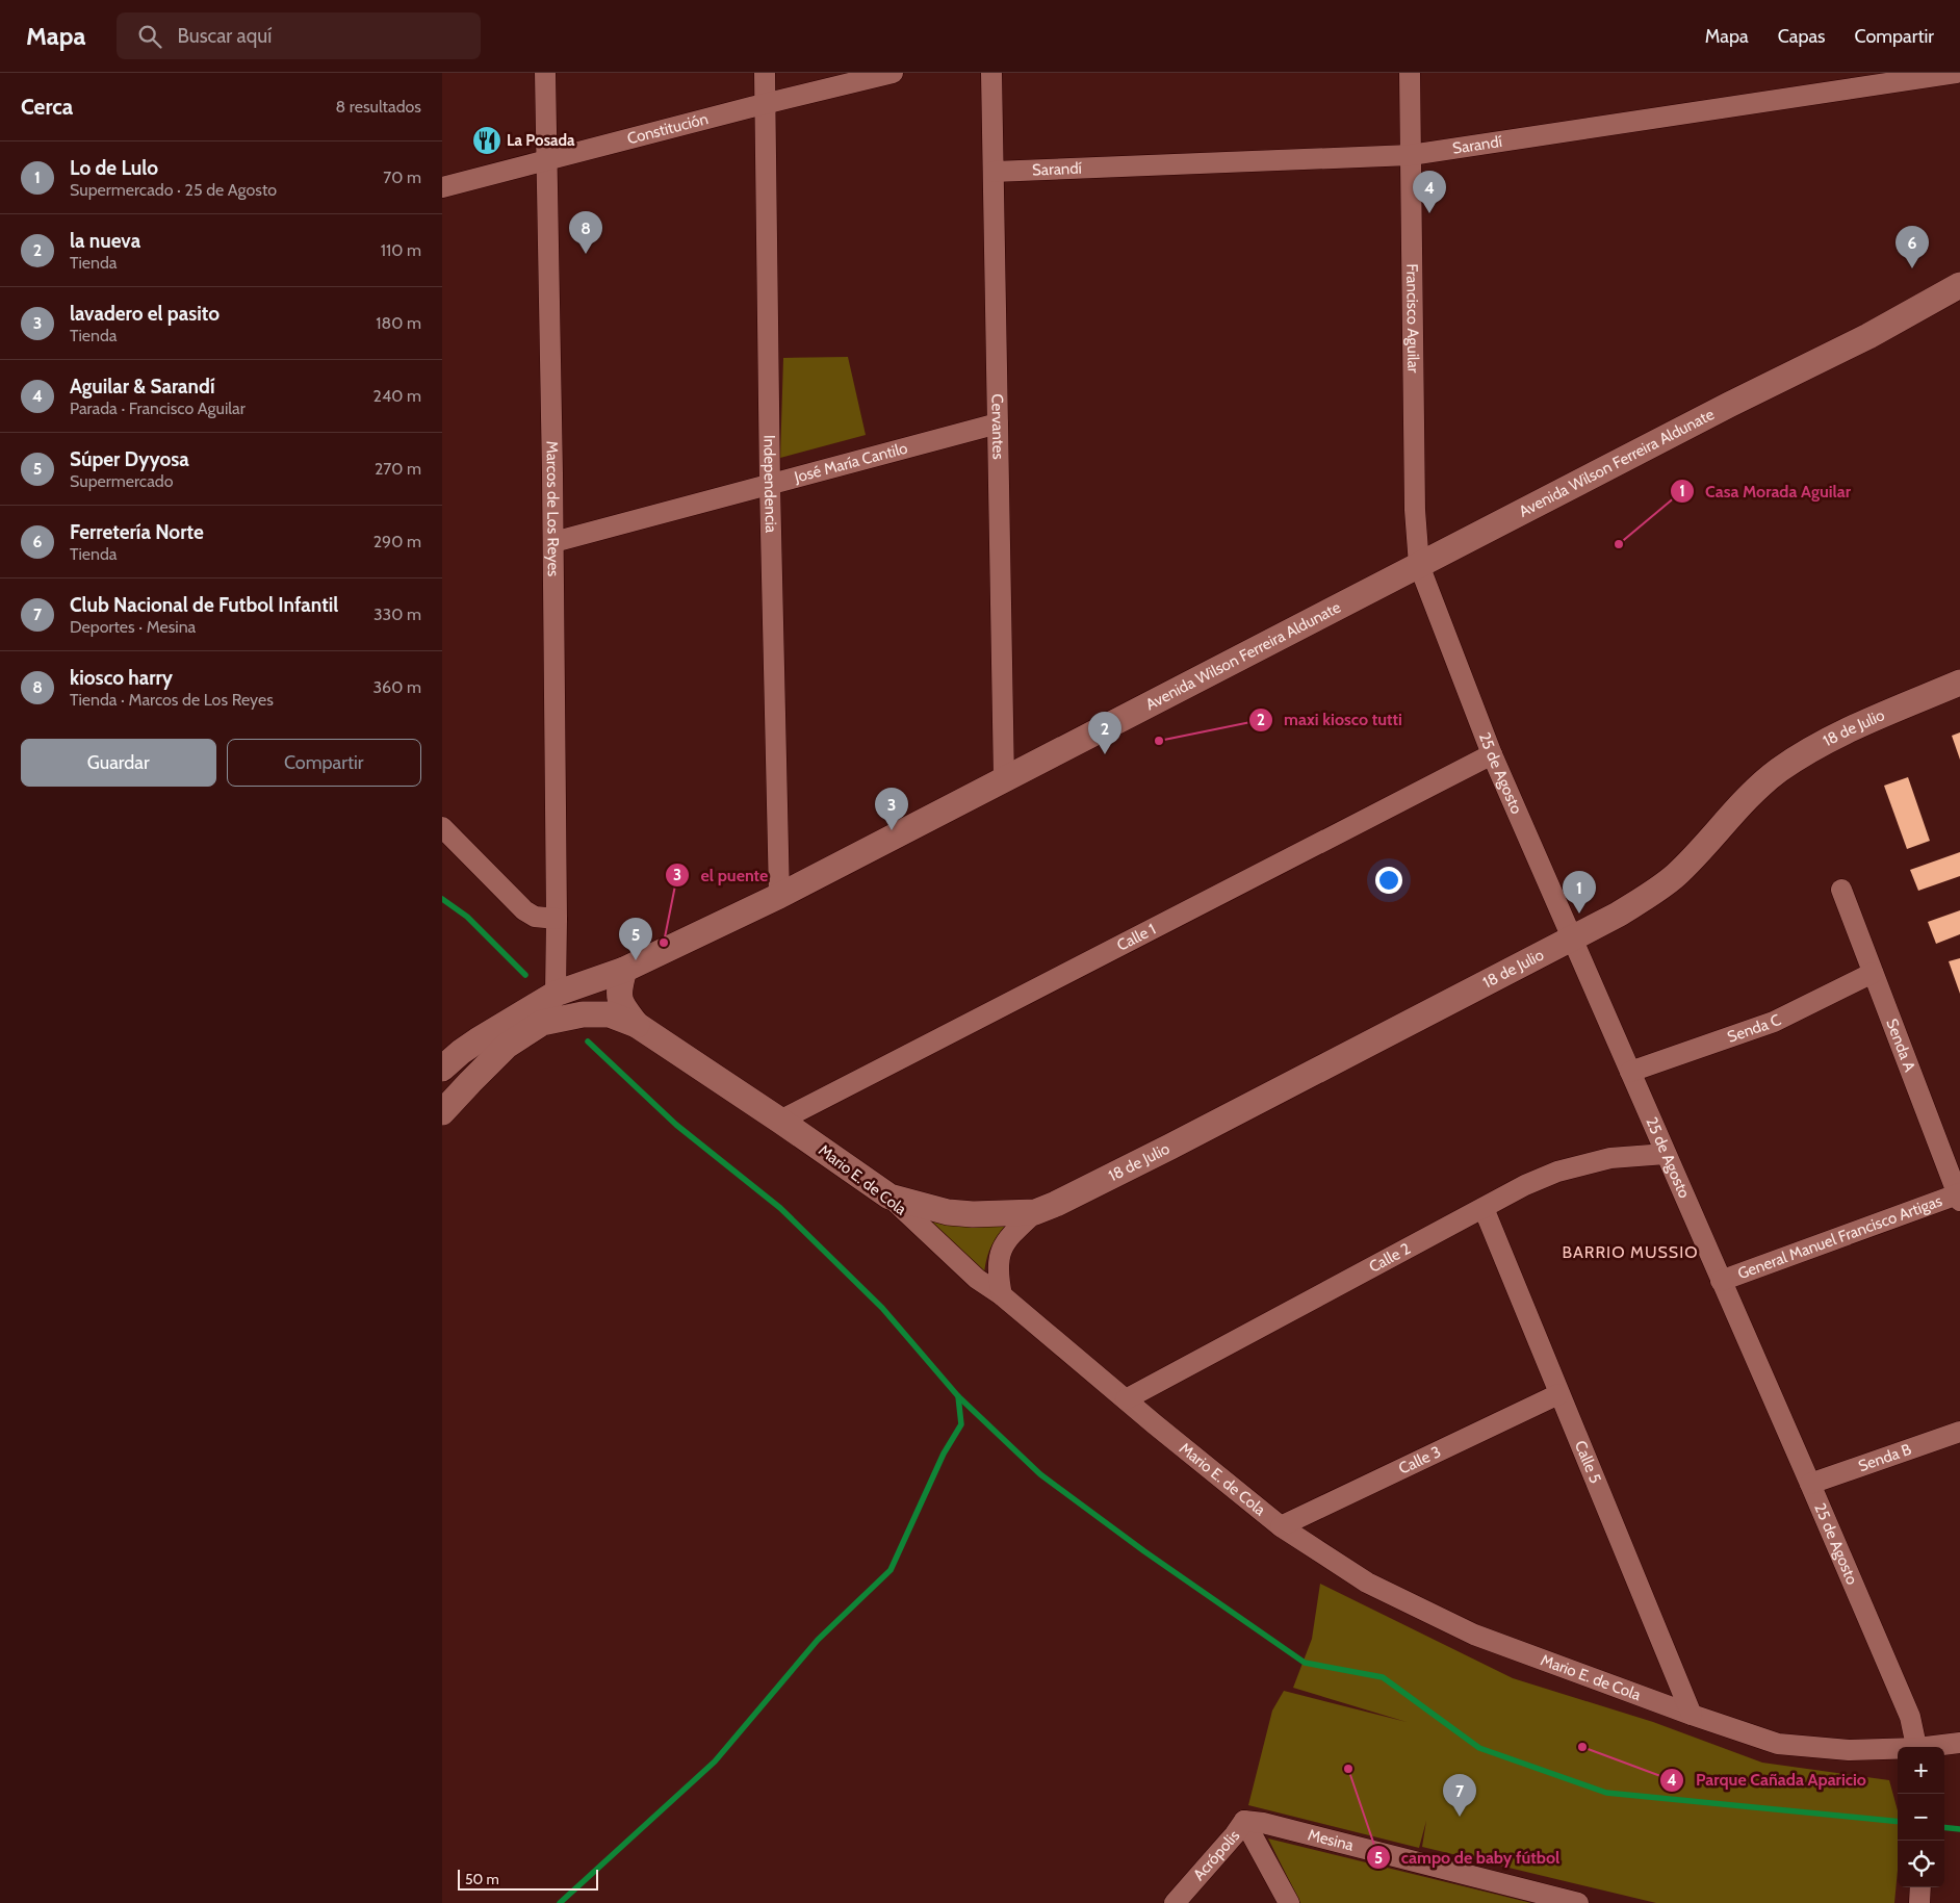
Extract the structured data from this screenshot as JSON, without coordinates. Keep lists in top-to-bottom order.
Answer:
{
  "streets": {
    "street": [
      "Constitución",
      "Sarandí",
      "Francisco Aguilar",
      "Cervantes",
      "Avenida Wilson Ferreira Aldunate",
      "José María Cantilo",
      "Independencia",
      "Marcos de Los Reyes",
      "18 de Julio",
      "25 de Agosto",
      "Calle 1",
      "Senda C",
      "Senda A",
      "Mario E. de Cola",
      "General Manuel Francisco Artigas",
      "Calle 2",
      "Senda B",
      "Calle 3",
      "Calle 5",
      "Mesina",
      "Acrópolis"
    ]
  },
  "crossings": [
    ["Constitución", "Independencia"],
    ["Constitución", "Marcos de Los Reyes"],
    ["Sarandí", "Francisco Aguilar"],
    ["Sarandí", "Cervantes"],
    ["Francisco Aguilar", "Avenida Wilson Ferreira Aldunate"],
    ["Francisco Aguilar", "25 de Agosto"],
    ["Cervantes", "Avenida Wilson Ferreira Aldunate"],
    ["Cervantes", "José María Cantilo"],
    ["Avenida Wilson Ferreira Aldunate", "Independencia"],
    ["Avenida Wilson Ferreira Aldunate", "Marcos de Los Reyes"],
    ["Avenida Wilson Ferreira Aldunate", "25 de Agosto"],
    ["Avenida Wilson Ferreira Aldunate", "Mario E. de Cola"],
    ["José María Cantilo", "Independencia"],
    ["José María Cantilo", "Marcos de Los Reyes"],
    ["18 de Julio", "25 de Agosto"],
    ["18 de Julio", "Mario E. de Cola"],
    ["25 de Agosto", "Calle 1"],
    ["25 de Agosto", "Senda C"],
    ["25 de Agosto", "General Manuel Francisco Artigas"],
    ["25 de Agosto", "Calle 2"],
    ["25 de Agosto", "Senda B"],
    ["Calle 1", "Mario E. de Cola"],
    ["Senda C", "Senda A"],
    ["Senda A", "General Manuel Francisco Artigas"],
    ["Mario E. de Cola", "Calle 2"],
    ["Mario E. de Cola", "Calle 3"],
    ["Mario E. de Cola", "Calle 5"],
    ["Calle 2", "Calle 5"],
    ["Calle 3", "Calle 5"],
    ["Mesina", "Acrópolis"]
  ],
  "districts": ["BARRIO MUSSIO"],
  "places": {
    "restaurant": ["La Posada"],
    "other": [
      "Casa Morada Aguilar",
      "maxi kiosco tutti",
      "el puente",
      "Parque Cañada Aparicio",
      "campo de baby fútbol"
    ]
  },
  "scale_bar": "50 m",
  "page": {
    "header": "Mapa",
    "search": "Buscar aquí",
    "nav": ["Mapa", "Capas", "Compartir"],
    "heading": ["Cerca", "8 resultados"],
    "list": [
      {
        "mark": "1",
        "name": "Lo de Lulo",
        "note": "Supermercado · 25 de Agosto",
        "value": "70 m"
      },
      {
        "mark": "2",
        "name": "la nueva",
        "note": "Tienda",
        "value": "110 m"
      },
      {
        "mark": "3",
        "name": "lavadero el pasito",
        "note": "Tienda",
        "value": "180 m"
      },
      {
        "mark": "4",
        "name": "Aguilar & Sarandí",
        "note": "Parada · Francisco Aguilar",
        "value": "240 m"
      },
      {
        "mark": "5",
        "name": "Súper Dyyosa",
        "note": "Supermercado",
        "value": "270 m"
      },
      {
        "mark": "6",
        "name": "Ferretería Norte",
        "note": "Tienda",
        "value": "290 m"
      },
      {
        "mark": "7",
        "name": "Club Nacional de Futbol Infantil",
        "note": "Deportes · Mesina",
        "value": "330 m"
      },
      {
        "mark": "8",
        "name": "kiosco harry",
        "note": "Tienda · Marcos de Los Reyes",
        "value": "360 m"
      }
    ],
    "pins": [
      "4",
      "8",
      "6",
      "2",
      "3",
      "1",
      "5",
      "7"
    ],
    "buttons": ["Guardar", "Compartir"],
    "map_buttons": ["+", "−"],
    "scale": "50 m"
  }
}
